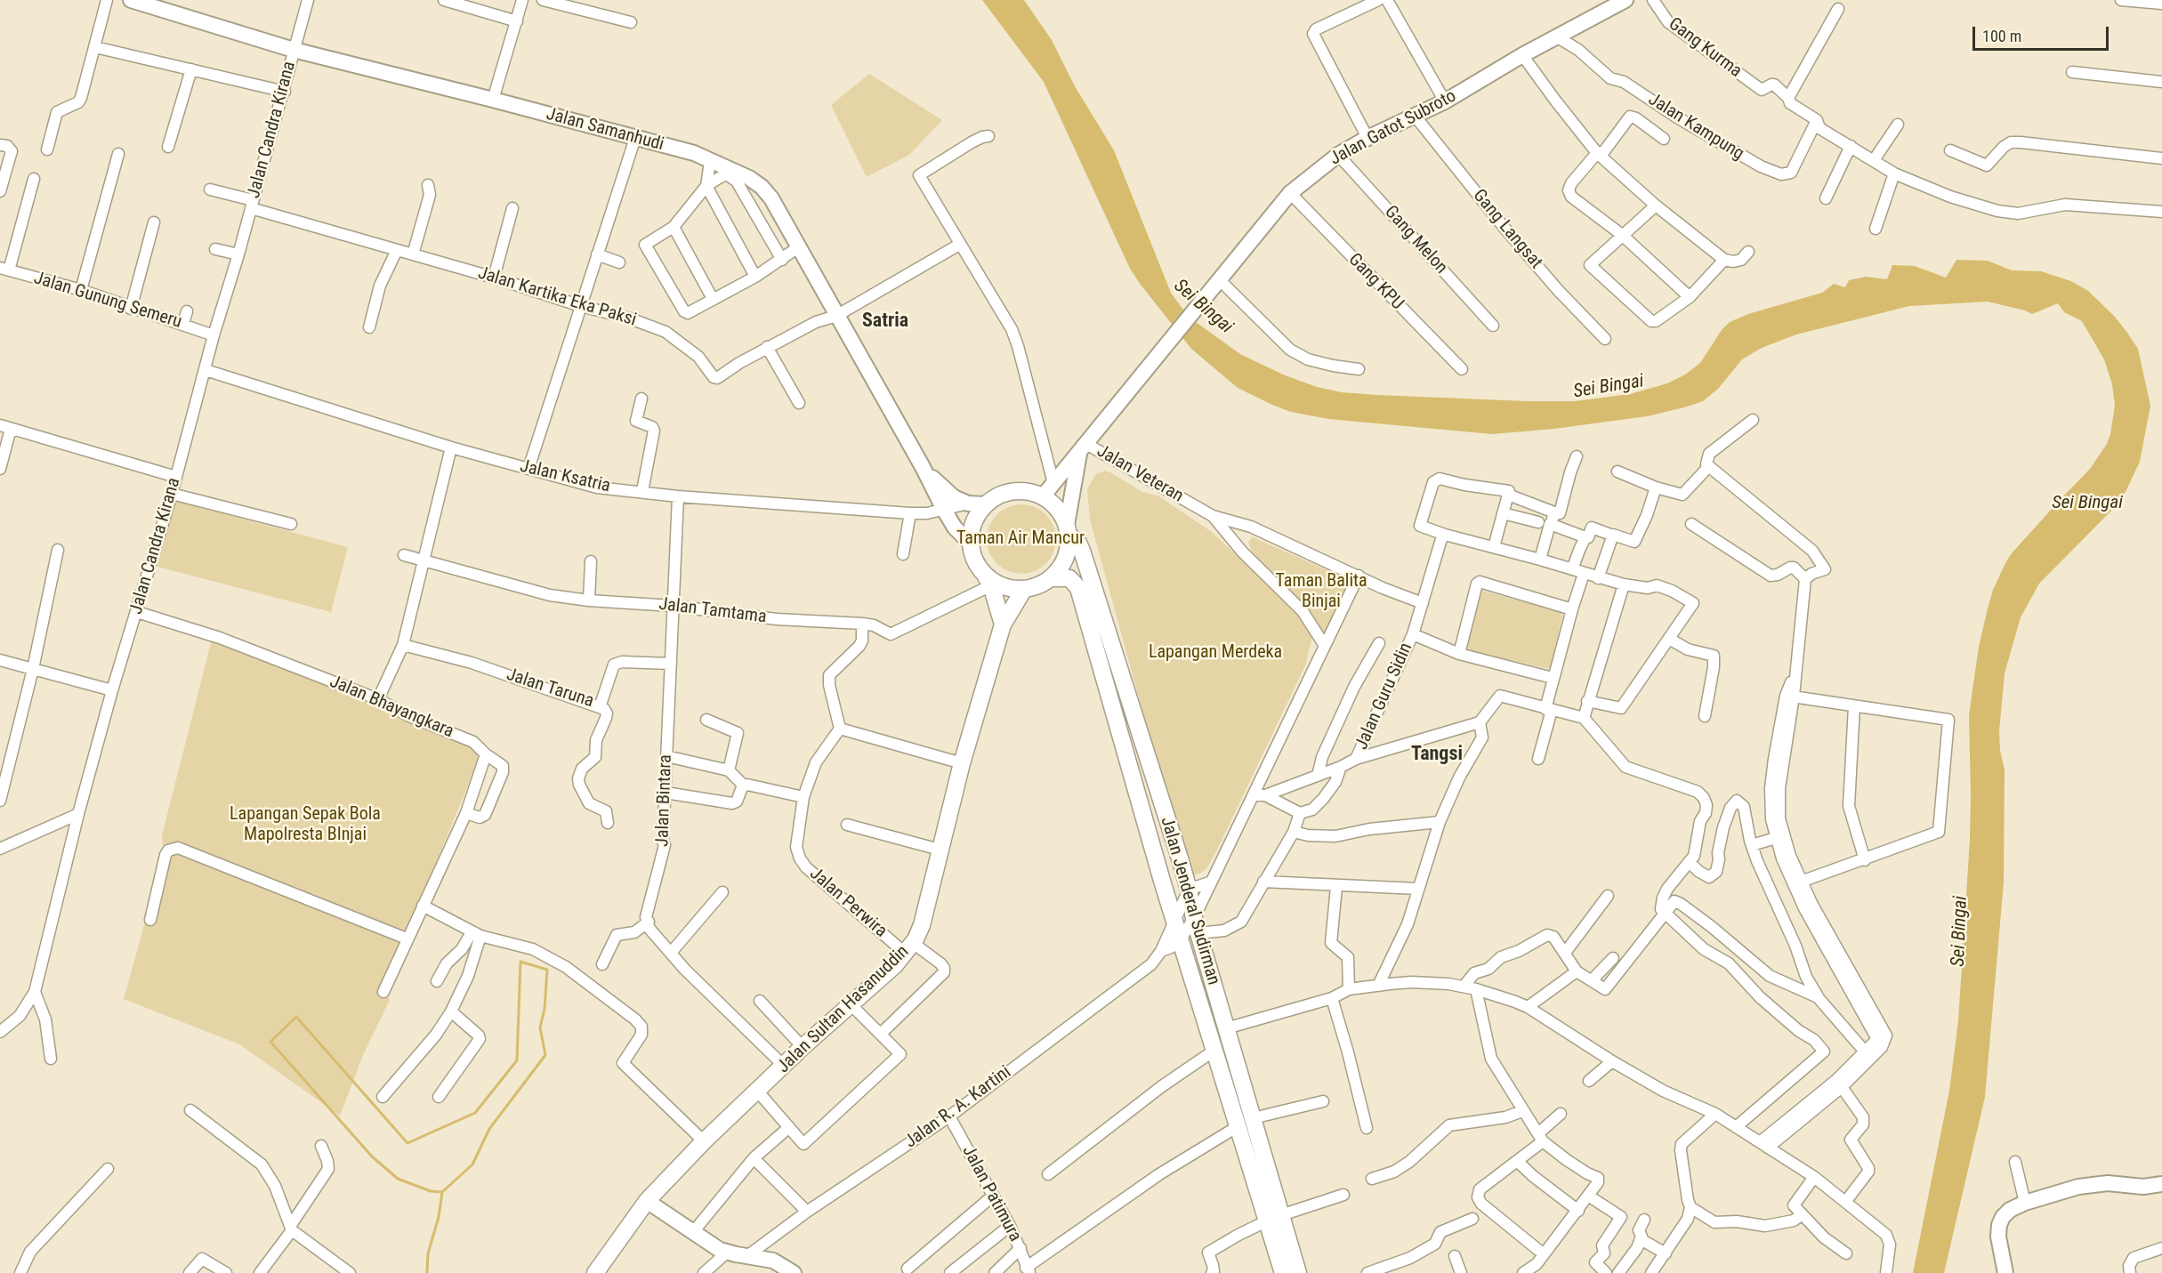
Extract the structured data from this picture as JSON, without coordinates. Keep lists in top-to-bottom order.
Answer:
{
  "streets": {
    "main road": ["Jalan Jenderal Sudirman", "Jalan Sultan Hasanuddin"],
    "street": [
      "Gang Kurma",
      "Jalan Kampung",
      "Jalan Gatot Subroto",
      "Jalan Candra Kirana",
      "Jalan Samanhudi",
      "Gang Langsat",
      "Gang Melon",
      "Gang KPU",
      "Jalan Kartika Eka Paksi",
      "Jalan Gunung Semeru",
      "Jalan Veteran",
      "Jalan Ksatria",
      "Jalan Tamtama",
      "Jalan Taruna",
      "Jalan Guru Sidin",
      "Jalan Bhayangkara",
      "Jalan Bintara",
      "Jalan Perwira",
      "Jalan R. A. Kartini",
      "Jalan Patimura"
    ]
  },
  "crossings": [
    ["Jalan Kampung", "Jalan Gatot Subroto"],
    ["Jalan Gatot Subroto", "Jalan Samanhudi"],
    ["Jalan Gatot Subroto", "Gang Langsat"],
    ["Jalan Gatot Subroto", "Gang Melon"],
    ["Jalan Gatot Subroto", "Gang KPU"],
    ["Jalan Gatot Subroto", "Jalan Veteran"],
    ["Jalan Gatot Subroto", "Jalan Jenderal Sudirman"],
    ["Jalan Gatot Subroto", "Jalan Sultan Hasanuddin"],
    ["Jalan Candra Kirana", "Jalan Samanhudi"],
    ["Jalan Candra Kirana", "Jalan Kartika Eka Paksi"],
    ["Jalan Candra Kirana", "Jalan Gunung Semeru"],
    ["Jalan Candra Kirana", "Jalan Ksatria"],
    ["Jalan Candra Kirana", "Jalan Bhayangkara"],
    ["Jalan Samanhudi", "Jalan Kartika Eka Paksi"],
    ["Jalan Samanhudi", "Jalan Ksatria"],
    ["Jalan Samanhudi", "Jalan Jenderal Sudirman"],
    ["Jalan Samanhudi", "Jalan Sultan Hasanuddin"],
    ["Jalan Ksatria", "Jalan Bintara"],
    ["Jalan Tamtama", "Jalan Bintara"],
    ["Jalan Taruna", "Jalan Bintara"],
    ["Jalan Jenderal Sudirman", "Jalan Sultan Hasanuddin"],
    ["Jalan Jenderal Sudirman", "Jalan R. A. Kartini"],
    ["Jalan Perwira", "Jalan Sultan Hasanuddin"],
    ["Jalan R. A. Kartini", "Jalan Patimura"]
  ],
  "districts": ["Satria", "Tangsi"],
  "water": ["Sei Bingai"],
  "parks": [
    "Taman Air Mancur",
    "Taman Balita Binjai",
    "Lapangan Merdeka",
    "Lapangan Sepak Bola Mapolresta BInjai"
  ],
  "scale_bar": "100 m"
}
